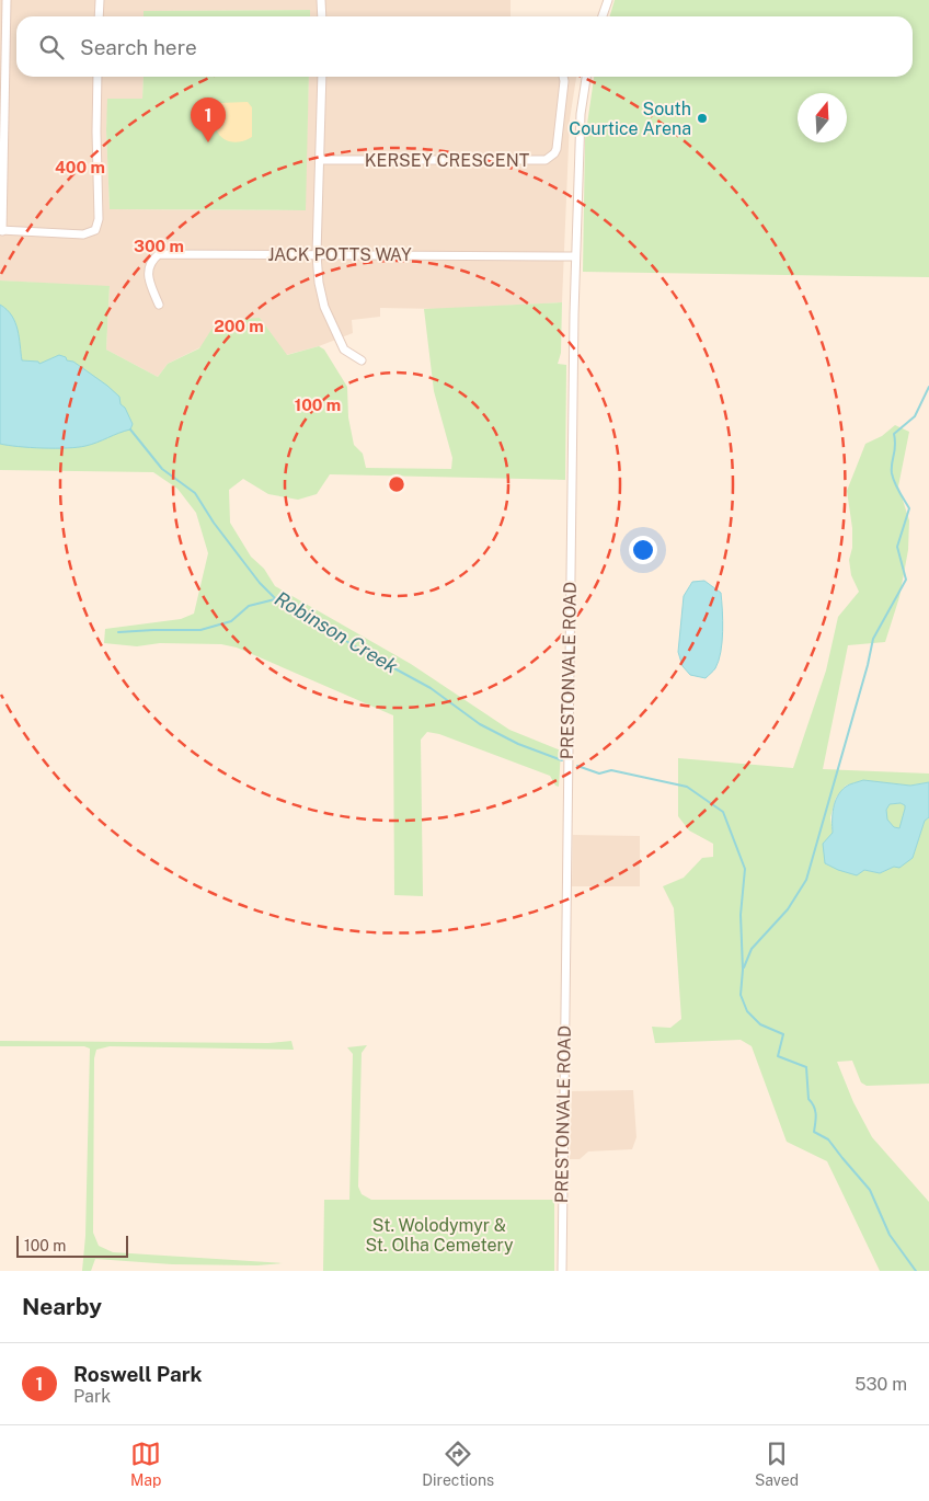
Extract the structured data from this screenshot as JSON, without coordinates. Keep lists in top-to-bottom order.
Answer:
{
  "streets": {
    "street": ["KERSEY CRESCENT", "JACK POTTS WAY", "PRESTONVALE ROAD"]
  },
  "crossings": [
    ["JACK POTTS WAY", "PRESTONVALE ROAD"]
  ],
  "water": ["Robinson Creek"],
  "parks": ["St. Wolodymyr & St. Olha Cemetery"],
  "places": ["South Courtice Arena"],
  "scale_bar": "100 m",
  "north": "top",
  "page": {
    "search": "Search here",
    "pins": "1",
    "scale": "100 m",
    "heading": "Nearby",
    "list": [
      {
        "mark": "1",
        "name": "Roswell Park",
        "note": "Park",
        "value": "530 m"
      }
    ],
    "nav": ["Map", "Directions", "Saved"]
  },
  "rings": [
    "400 m",
    "300 m",
    "200 m",
    "100 m"
  ]
}
